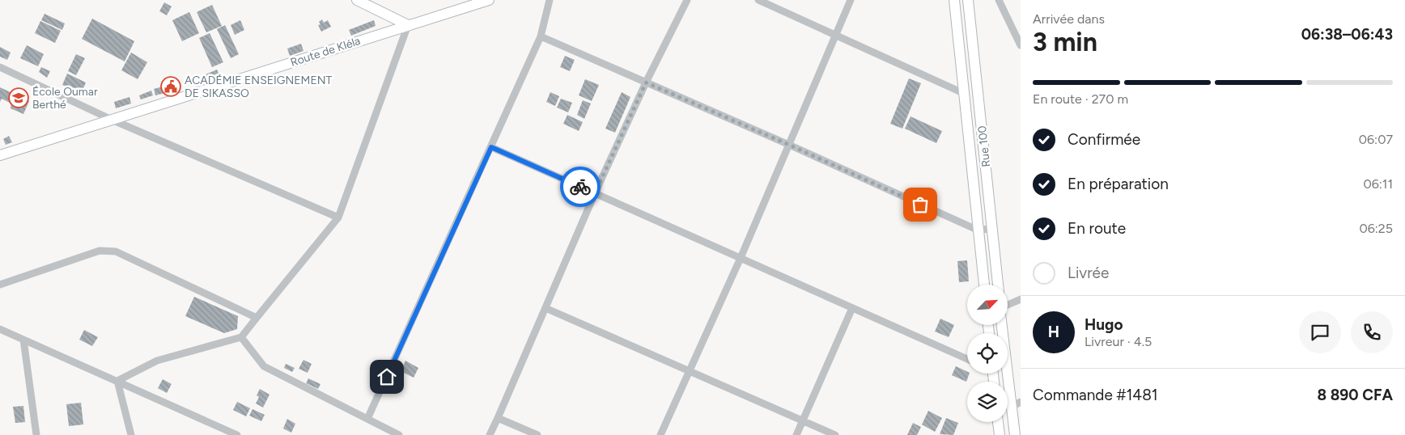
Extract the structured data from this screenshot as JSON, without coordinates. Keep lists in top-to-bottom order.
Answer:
{
  "streets": {
    "street": ["Route de Kléla", "Rue 100"]
  },
  "places": {
    "public building": ["ACADÉMIE ENSEIGNEMENT DE SIKASSO"],
    "school or university": ["École Oumar Berthé"]
  },
  "north": "top right",
  "page": {
    "heading": ["3 min", "Arrivée dans", "06:38–06:43"],
    "panel": [
      "Hugo",
      "Livreur · 4.5",
      "Commande #1481",
      "8 890 CFA"
    ],
    "bar": "En route · 270 m",
    "list": [
      ["Confirmée", "06:07"],
      ["En préparation", "06:11"],
      ["En route", "06:25"],
      "Livrée"
    ],
    "round": "H"
  }
}
